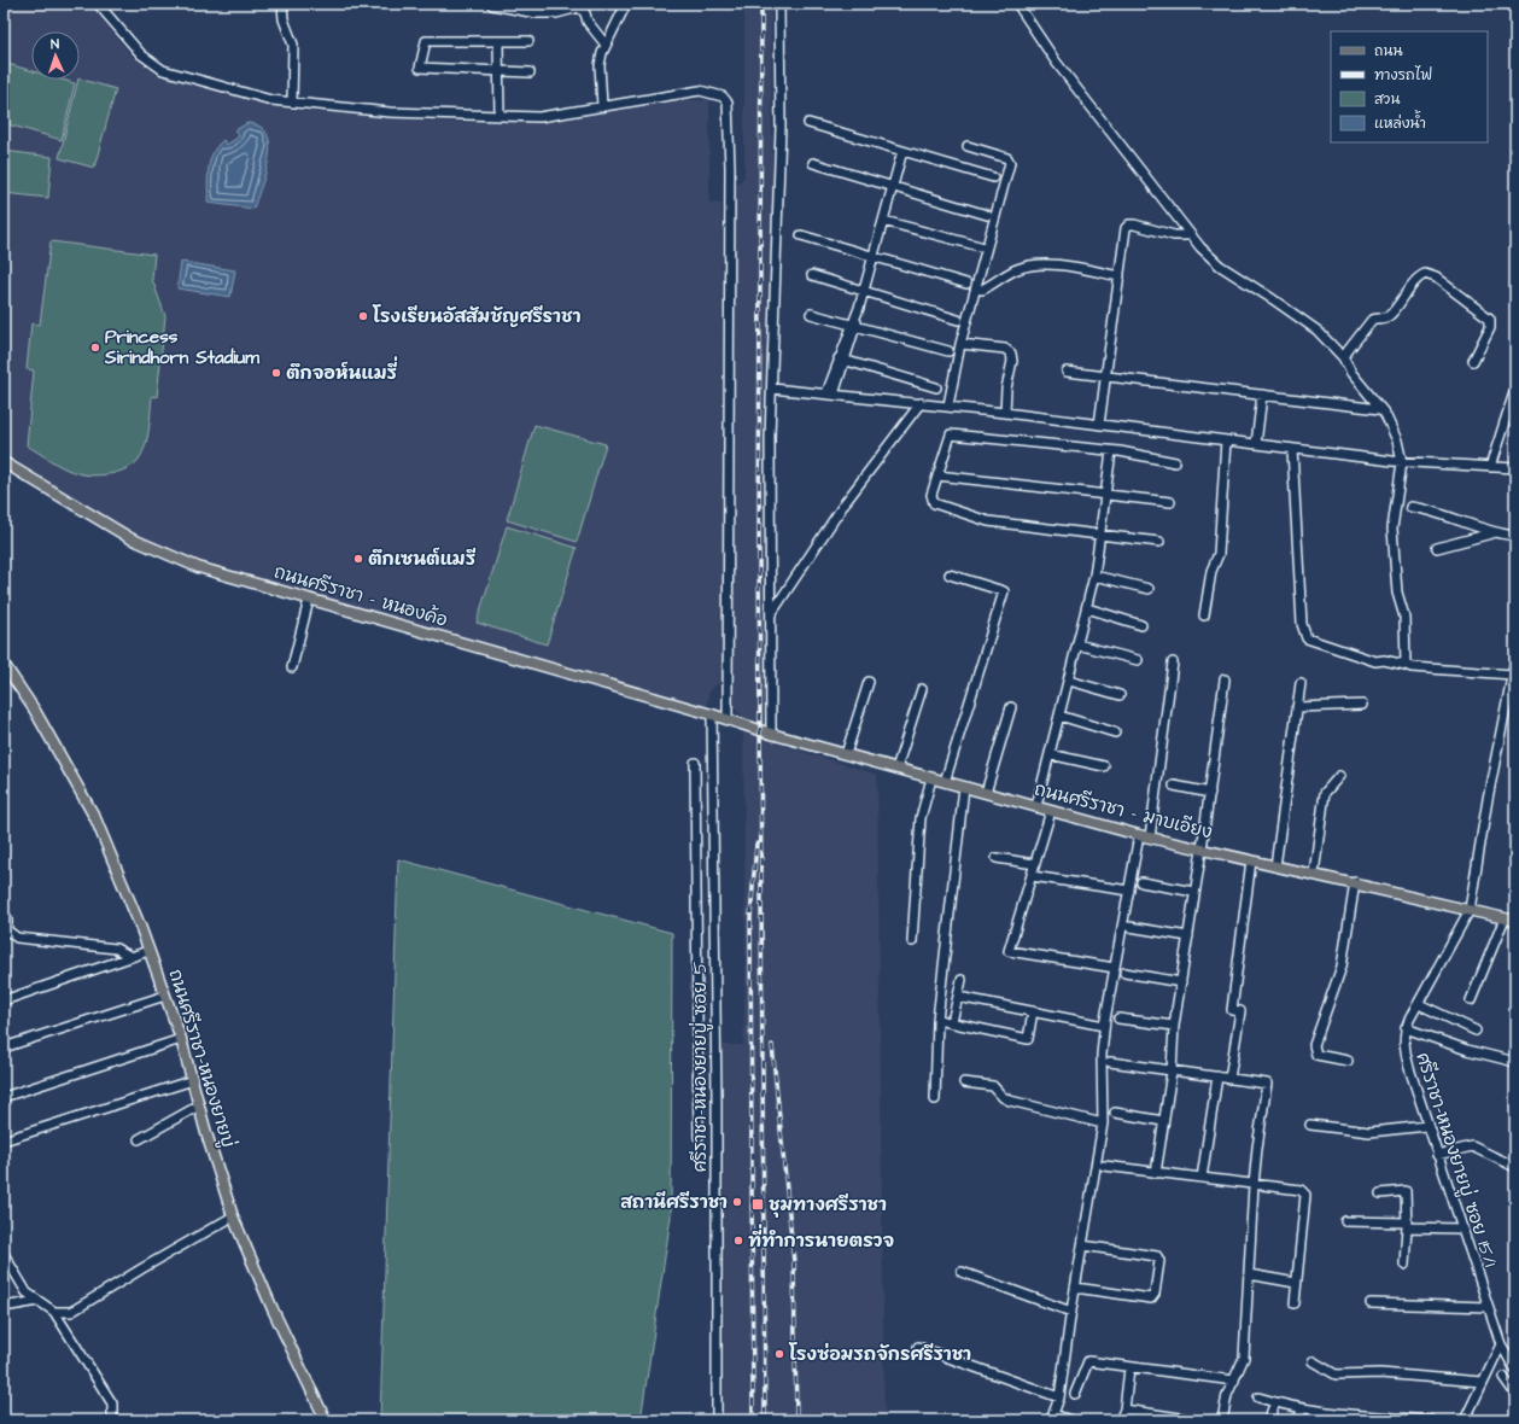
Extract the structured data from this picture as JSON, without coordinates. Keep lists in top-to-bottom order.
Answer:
{
  "streets": {
    "main road": ["ถนนศรีราชา - หนองค้อ", "ถนนศรีราชา - มาบเอียง", "ถนนศรีราชา-หนองยายบู่"],
    "street": ["ศรีราชา-หนองยายบู่ ซอย 5", "ศรีราชา-หนองยายบู่ ซอย 15/1"]
  },
  "crossings": [
    ["ถนนศรีราชา - หนองค้อ", "ถนนศรีราชา - มาบเอียง"],
    ["ถนนศรีราชา - หนองค้อ", "ศรีราชา-หนองยายบู่ ซอย 5"],
    ["ถนนศรีราชา - มาบเอียง", "ศรีราชา-หนองยายบู่ ซอย 15/1"]
  ],
  "places": {
    "other": [
      "โรงเรียนอัสสัมชัญศรีราชา",
      "Princess Sirindhorn Stadium",
      "ตึกจอห์นแมรี่",
      "ตึกเซนต์แมรี",
      "สถานีศรีราชา",
      "ที่ทำการนายตรวจ",
      "โรงซ่อมรถจักรศรีราชา"
    ],
    "transit": ["ชุมทางศรีราชา"]
  },
  "legend": [
    "ถนน",
    "ทางรถไฟ",
    "สวน",
    "แหล่งน้ำ"
  ],
  "north": "top"
}
